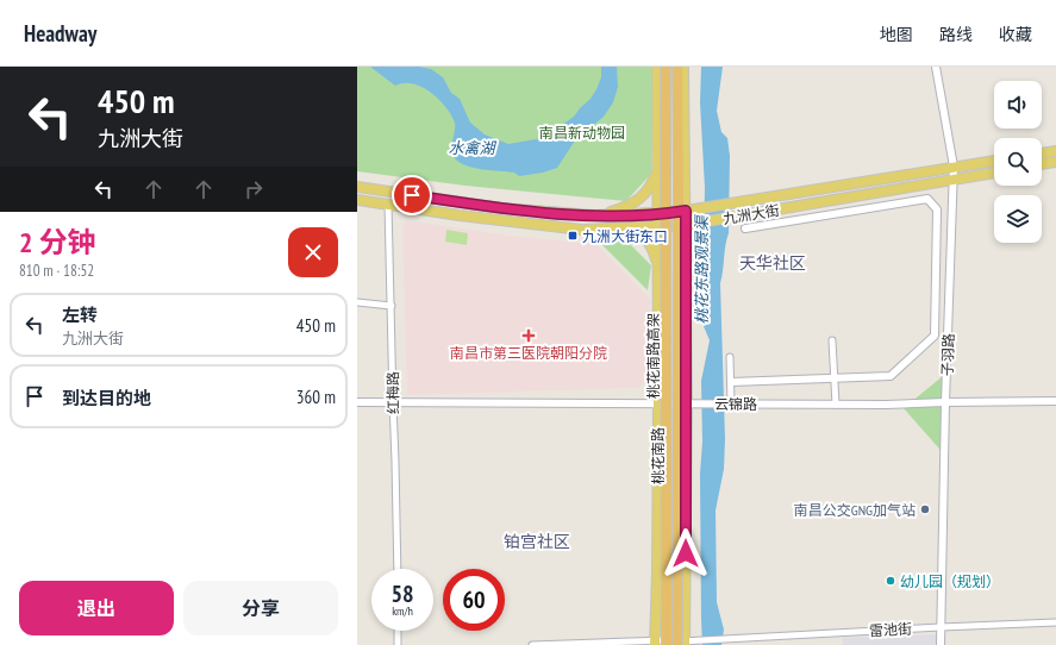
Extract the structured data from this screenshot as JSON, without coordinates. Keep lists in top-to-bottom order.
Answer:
{
  "streets": {
    "highway": ["桃花南路高架"],
    "main road": ["九洲大街", "桃花南路"],
    "street": [
      "子羽路",
      "红梅路",
      "云锦路",
      "雷池街"
    ]
  },
  "crossings": [
    ["九洲大街", "子羽路"],
    ["九洲大街", "红梅路"],
    ["九洲大街", "桃花南路"],
    ["子羽路", "云锦路"],
    ["子羽路", "雷池街"],
    ["桃花南路高架", "桃花南路"],
    ["桃花南路高架", "雷池街"],
    ["红梅路", "云锦路"],
    ["云锦路", "桃花南路"],
    ["桃花南路", "雷池街"]
  ],
  "districts": ["天华社区", "铂宫社区"],
  "water": ["水禽湖", "桃花东路观景渠"],
  "parks": ["南昌新动物园"],
  "places": {
    "transit": ["九洲大街东口"],
    "health": ["南昌市第三医院朝阳分院"],
    "other": ["南昌公交GNG加气站", "幼儿园（规划）"]
  },
  "page": {
    "header": "Headway",
    "nav": ["地图", "路线", "收藏"],
    "turn": ["450 m", "九洲大街"],
    "heading": ["2 分钟", "810 m · 18:52"],
    "list": [
      {
        "name": "左转",
        "note": "九洲大街",
        "value": "450 m"
      },
      {
        "name": "到达目的地",
        "value": "360 m"
      }
    ],
    "speed": "58 km/h",
    "limit": "60",
    "buttons": ["退出", "分享"]
  }
}
